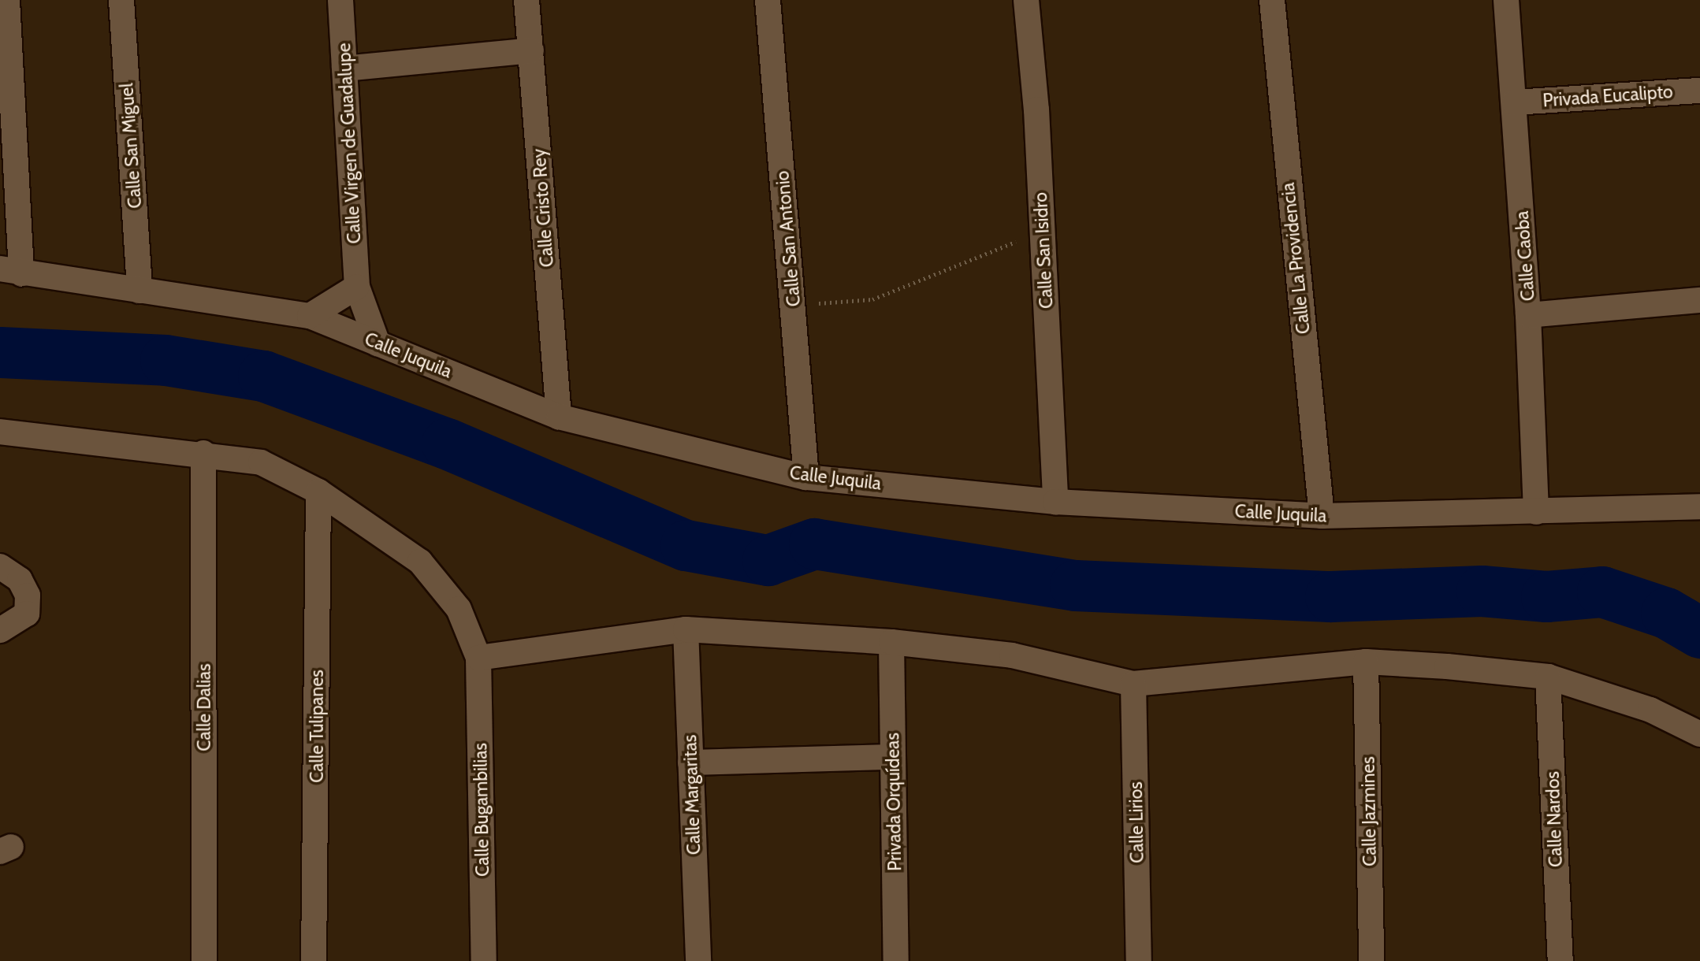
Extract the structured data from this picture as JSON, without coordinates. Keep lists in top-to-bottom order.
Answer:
{
  "streets": {
    "street": [
      "Privada Eucalipto",
      "Calle Virgen de Guadalupe",
      "Calle San Miguel",
      "Calle Cristo Rey",
      "Calle San Antonio",
      "Calle San Isidro",
      "Calle Caoba",
      "Calle La Providencia",
      "Calle Juquila",
      "Calle Dalias",
      "Calle Tulipanes",
      "Calle Margaritas",
      "Privada Orquídeas",
      "Calle Bugambilias",
      "Calle Jazmines",
      "Calle Nardos",
      "Calle Lirios"
    ]
  },
  "crossings": [
    ["Privada Eucalipto", "Calle Caoba"],
    ["Calle Virgen de Guadalupe", "Calle Juquila"],
    ["Calle San Miguel", "Calle Juquila"],
    ["Calle Cristo Rey", "Calle Juquila"],
    ["Calle San Antonio", "Calle Juquila"],
    ["Calle San Isidro", "Calle Juquila"],
    ["Calle Caoba", "Calle Juquila"],
    ["Calle La Providencia", "Calle Juquila"]
  ]
}
